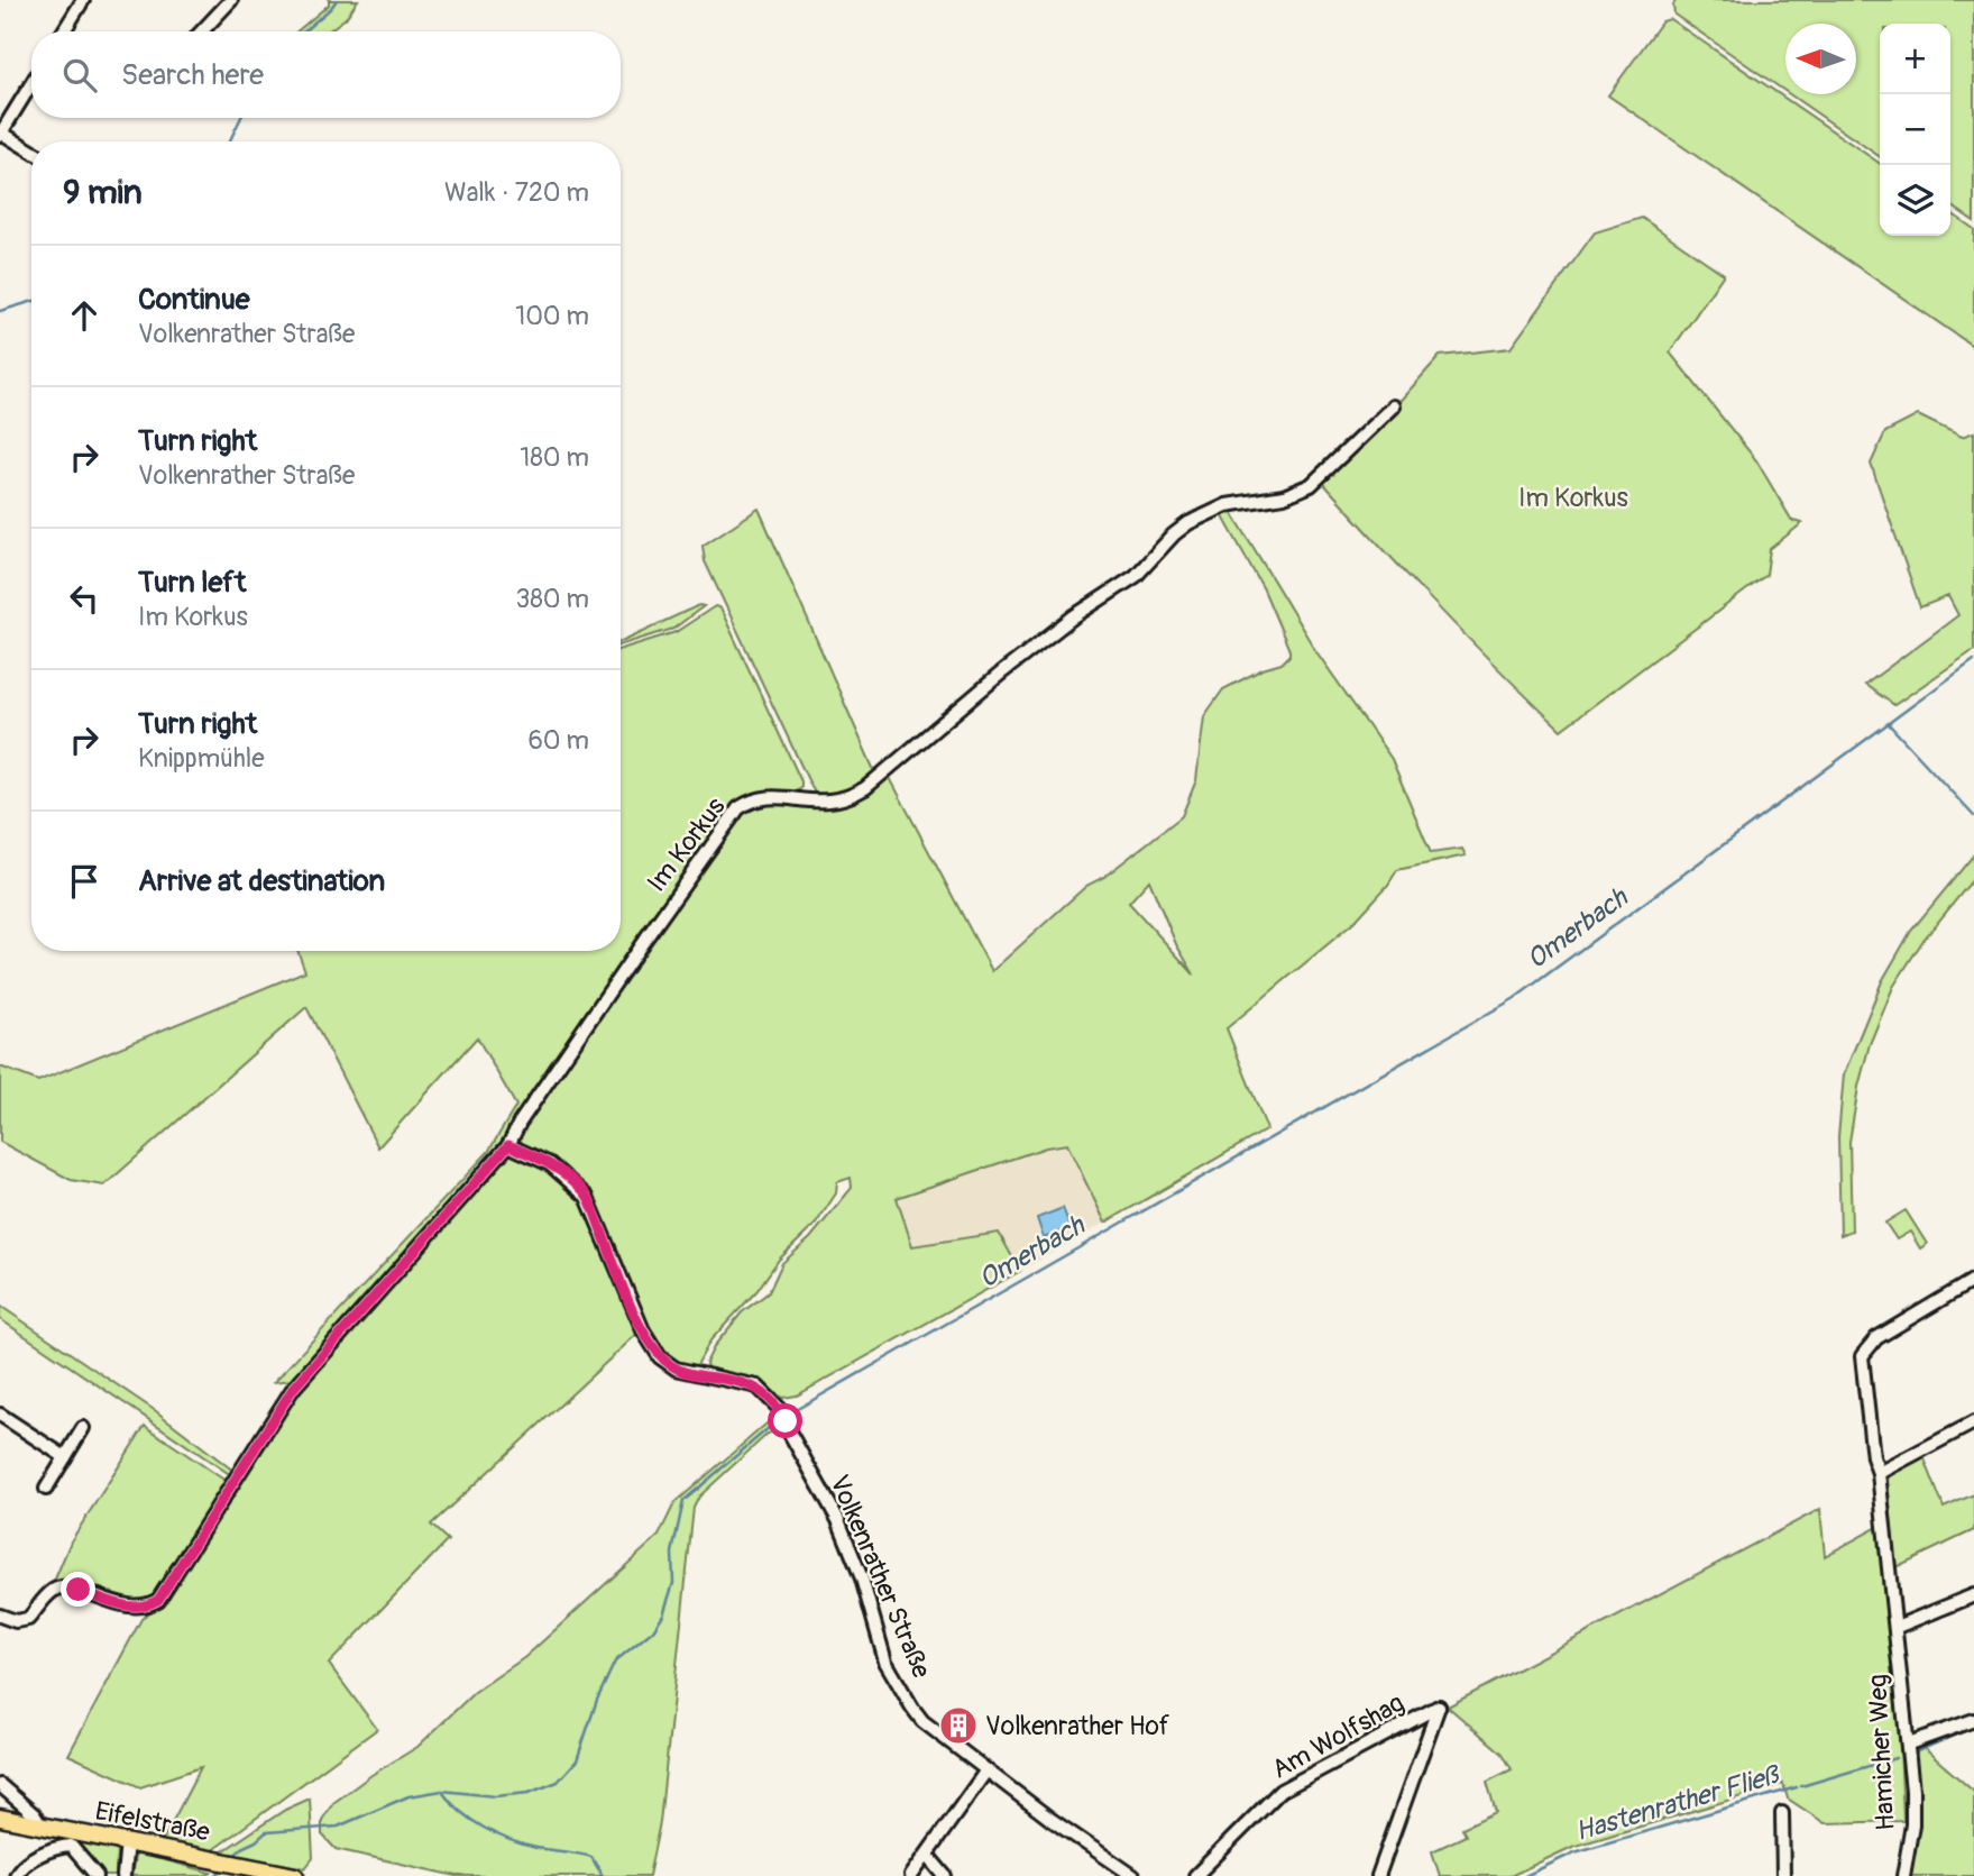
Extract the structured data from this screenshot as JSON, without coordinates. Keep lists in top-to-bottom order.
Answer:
{
  "streets": {
    "main road": ["Eifelstraße"],
    "street": [
      "Im Korkus",
      "Volkenrather Straße",
      "Am Wolfshag",
      "Hamicher Weg"
    ]
  },
  "crossings": [
    ["Im Korkus", "Volkenrather Straße"]
  ],
  "water": ["Omerbach", "Hastenrather Fließ"],
  "parks": ["Im Korkus"],
  "places": {
    "building": ["Volkenrather Hof"]
  },
  "north": "left",
  "page": {
    "map_buttons": ["+", "−"],
    "search": "Search here",
    "heading": ["9 min", "Walk · 720 m"],
    "list": [
      ["Continue", "Volkenrather Straße", "100 m"],
      ["Turn right", "Volkenrather Straße", "180 m"],
      ["Turn left", "Im Korkus", "380 m"],
      ["Turn right", "Knippmühle", "60 m"],
      "Arrive at destination"
    ]
  }
}
